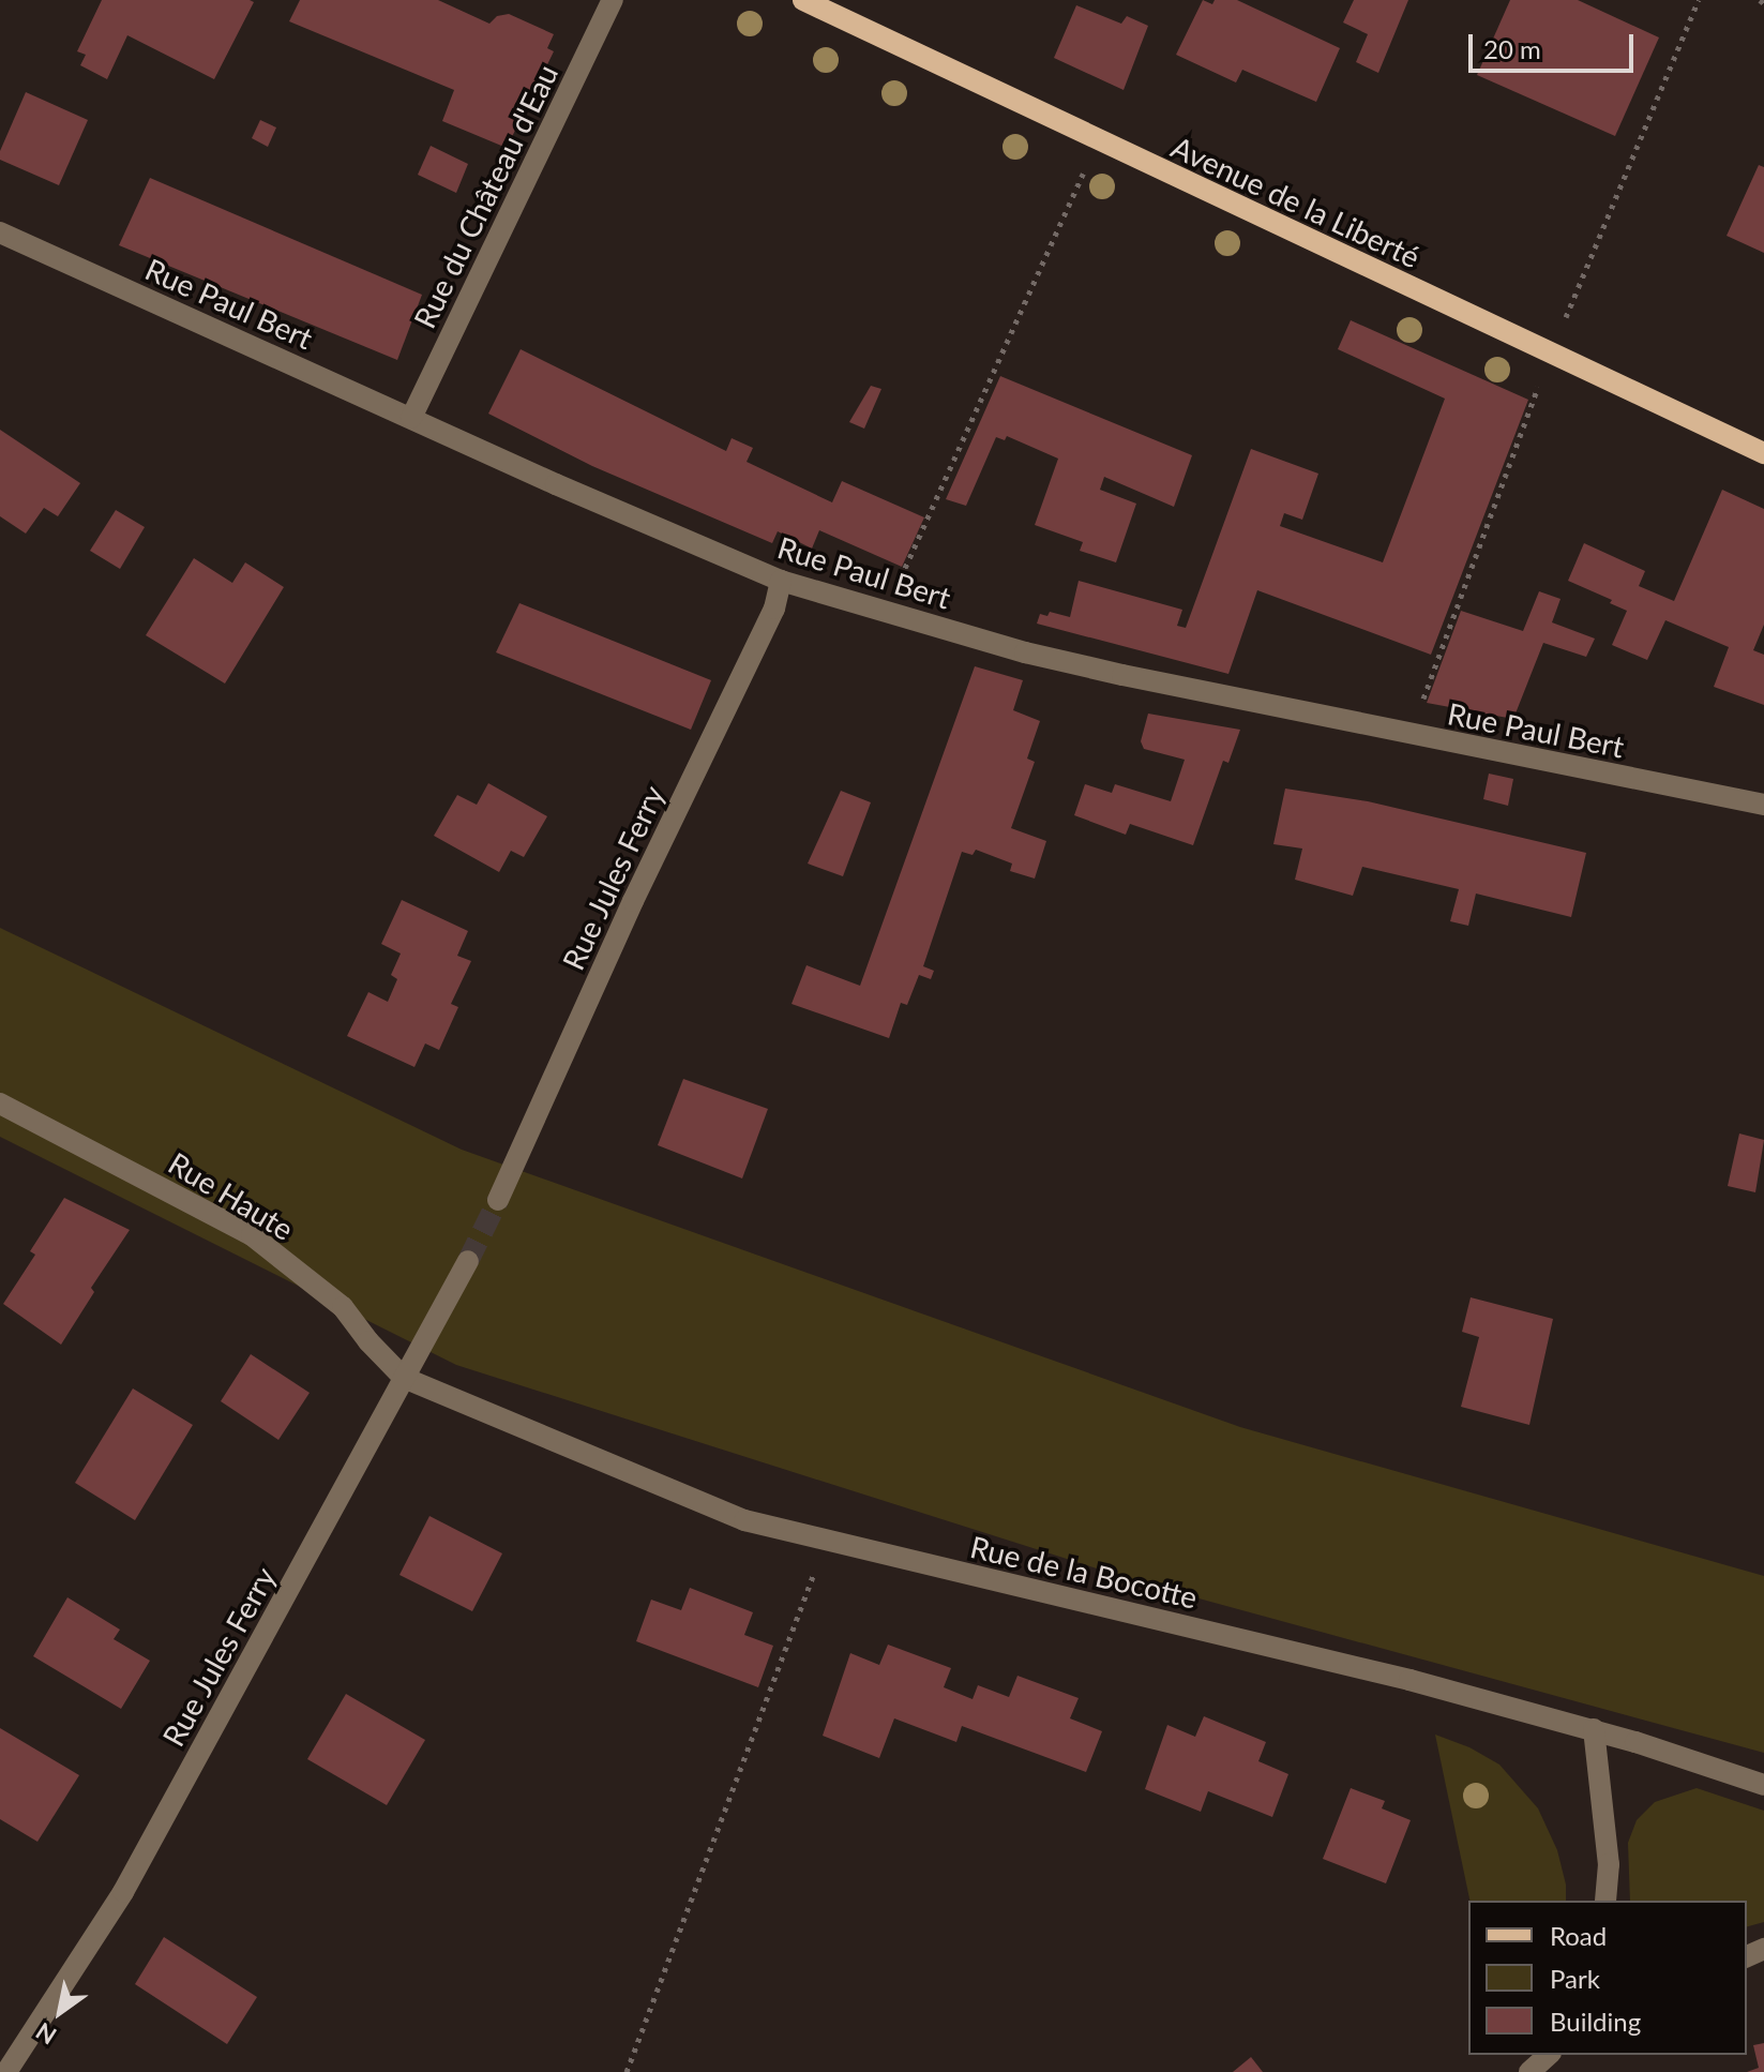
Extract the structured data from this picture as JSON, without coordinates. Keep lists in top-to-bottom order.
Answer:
{
  "streets": {
    "main road": ["Avenue de la Liberté"],
    "street": [
      "Rue du Château d'Eau",
      "Rue Paul Bert",
      "Rue Jules Ferry",
      "Rue Haute",
      "Rue de la Bocotte"
    ]
  },
  "crossings": [
    ["Rue du Château d'Eau", "Rue Paul Bert"],
    ["Rue Paul Bert", "Rue Jules Ferry"],
    ["Rue Jules Ferry", "Rue Haute"],
    ["Rue Jules Ferry", "Rue de la Bocotte"],
    ["Rue Haute", "Rue de la Bocotte"]
  ],
  "legend": ["Road", "Park", "Building"],
  "scale_bar": "20 m",
  "north": "bottom left"
}
